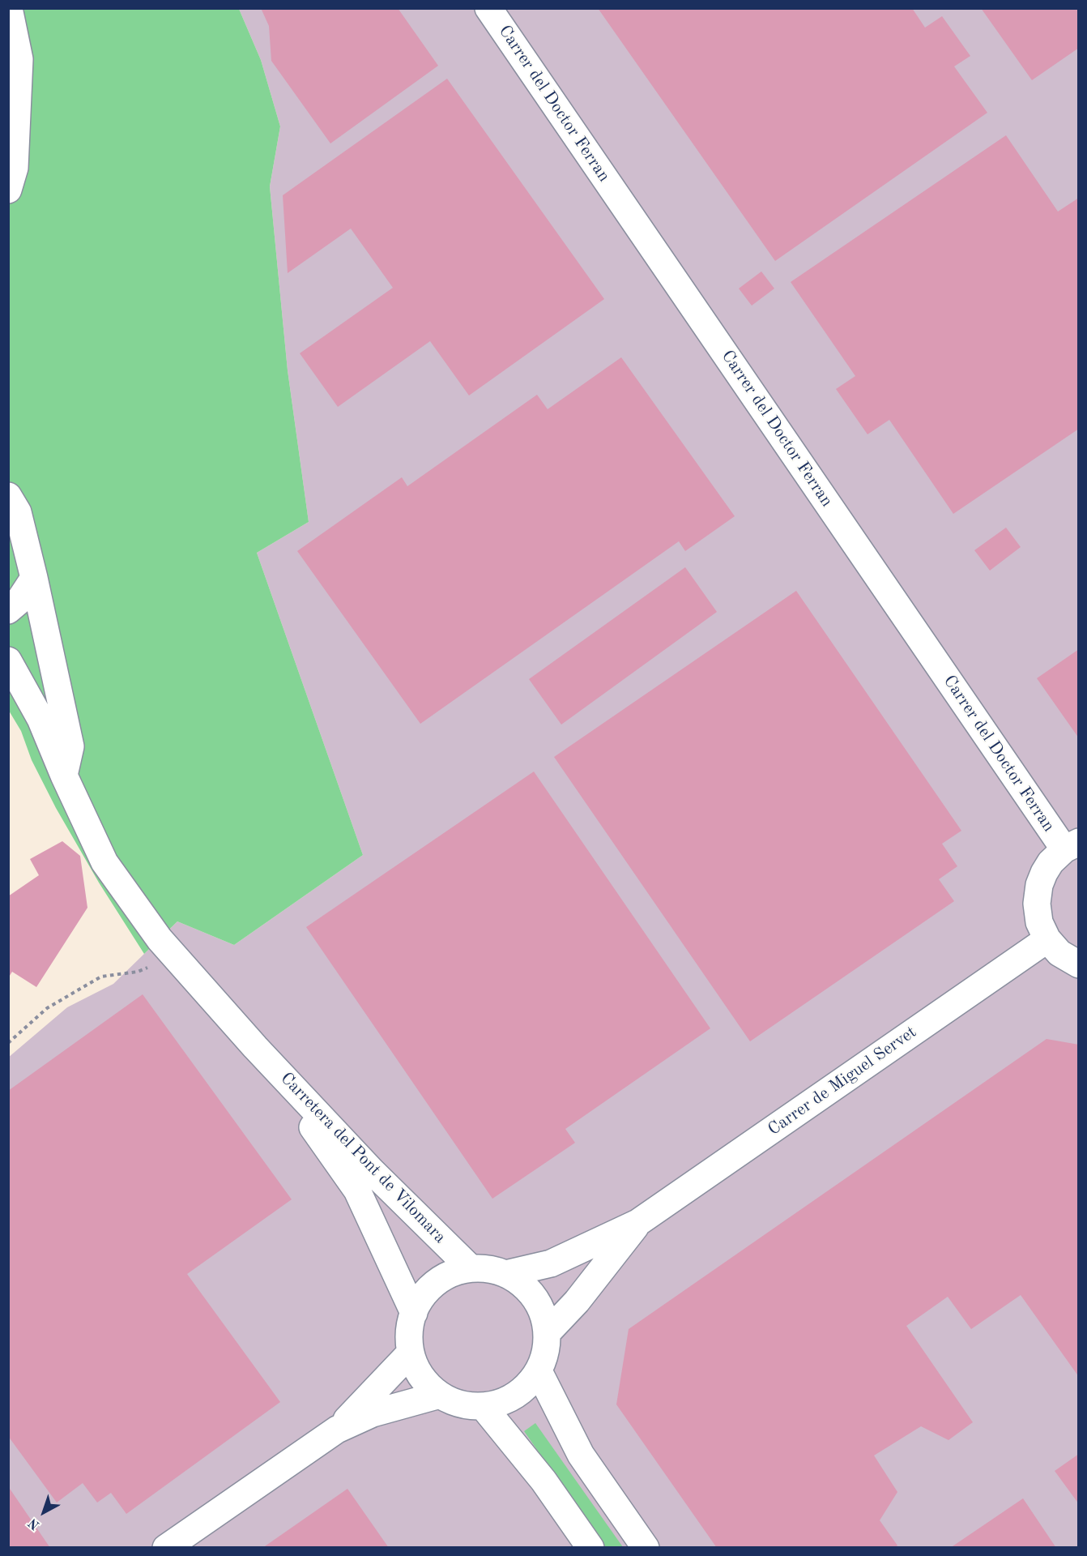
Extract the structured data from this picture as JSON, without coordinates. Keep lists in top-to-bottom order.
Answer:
{
  "streets": {
    "street": ["Carrer del Doctor Ferran", "Carrer de Miguel Servet", "Carretera del Pont de Vilomara"]
  },
  "crossings": [
    ["Carrer de Miguel Servet", "Carretera del Pont de Vilomara"]
  ],
  "north": "bottom left"
}
